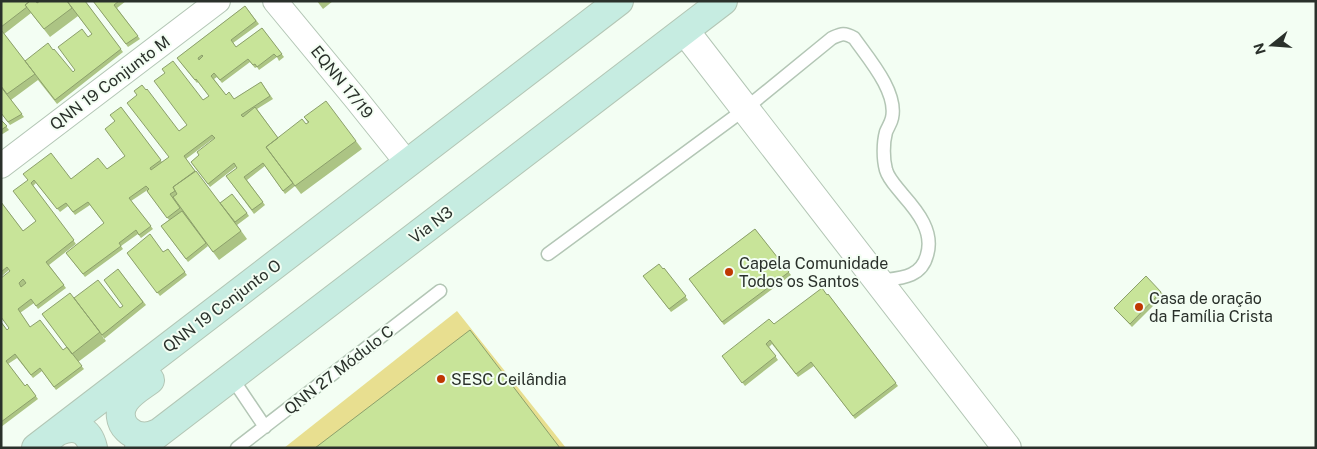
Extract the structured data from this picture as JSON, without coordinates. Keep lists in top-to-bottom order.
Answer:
{
  "streets": {
    "main road": ["Via N3", "QNN 19 Conjunto O"],
    "street": ["EQNN 17/19", "QNN 19 Conjunto M"],
    "lane": ["QNN 27 Módulo C"]
  },
  "crossings": [
    ["EQNN 17/19", "QNN 19 Conjunto O"]
  ],
  "places": ["Capela Comunidade Todos os Santos", "Casa de oração da Família Crista", "SESC Ceilândia"],
  "north": "left"
}
